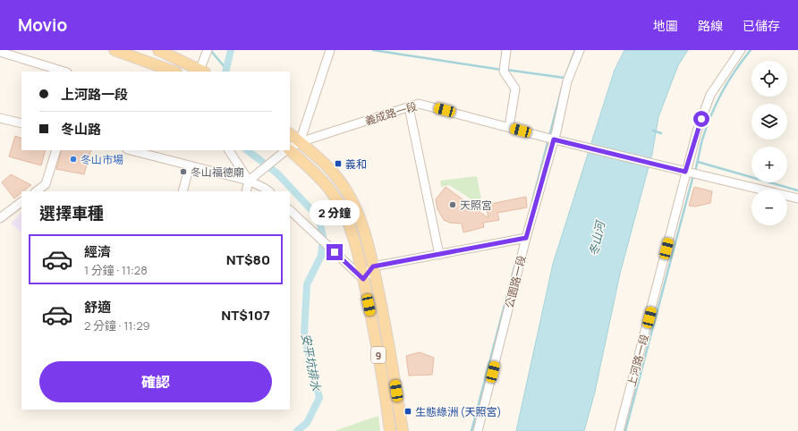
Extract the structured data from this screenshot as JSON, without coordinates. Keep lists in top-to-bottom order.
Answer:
{
  "streets": {
    "main road": ["9"],
    "street": ["義成路一段", "公園路一段", "上河路一段"]
  },
  "crossings": [
    ["義成路一段", "公園路一段"],
    ["義成路一段", "9"],
    ["義成路一段", "上河路一段"]
  ],
  "water": ["冬山河", "安平坑排水"],
  "places": {
    "other": ["冬山市場", "冬山福德廟", "天照宮"],
    "transit": ["義和", "生態綠洲 (天照宮)"]
  },
  "page": {
    "header": "Movio",
    "nav": ["地圖", "路線", "已儲存"],
    "map_buttons": ["+", "−"],
    "banner": ["上河路一段", "冬山路"],
    "heading": "選擇車種",
    "bubble": "2 分鐘",
    "list": [
      {
        "name": "經濟",
        "note": "1 分鐘 · 11:28",
        "value": "NT$80"
      },
      {
        "name": "舒適",
        "note": "2 分鐘 · 11:29",
        "value": "NT$107"
      }
    ],
    "buttons": "確認"
  }
}
